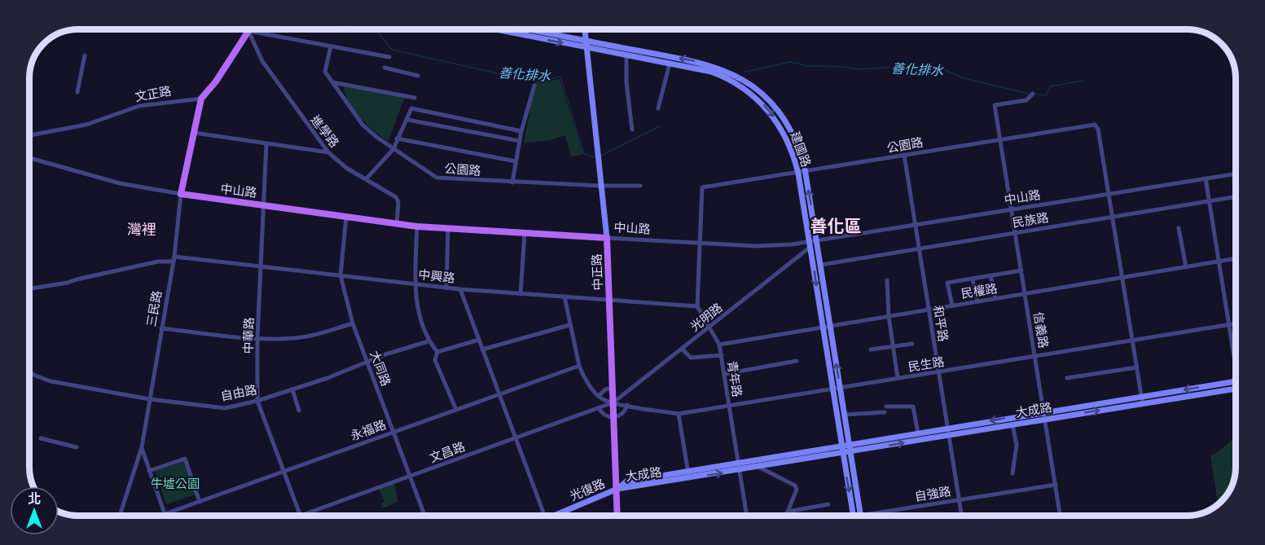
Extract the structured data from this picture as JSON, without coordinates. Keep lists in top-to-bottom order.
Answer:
{
  "streets": {
    "main road": ["中山路", "中正路", "三民路"],
    "street": [
      "文正路",
      "進學路",
      "公園路",
      "建國路",
      "民族路",
      "中興路",
      "民權路",
      "光明路",
      "和平路",
      "信義路",
      "中華路",
      "民生路",
      "大同路",
      "青年路",
      "自由路",
      "大成路",
      "永福路",
      "文昌路",
      "光復路",
      "自強路"
    ]
  },
  "crossings": [
    ["文正路", "三民路"],
    ["進學路", "中山路"],
    ["公園路", "建國路"],
    ["公園路", "中山路"],
    ["公園路", "中正路"],
    ["公園路", "和平路"],
    ["公園路", "信義路"],
    ["建國路", "中山路"],
    ["建國路", "民族路"],
    ["建國路", "中正路"],
    ["建國路", "民權路"],
    ["建國路", "光明路"],
    ["建國路", "民生路"],
    ["建國路", "大成路"],
    ["建國路", "自強路"],
    ["中山路", "中正路"],
    ["中山路", "三民路"],
    ["中山路", "光明路"],
    ["中山路", "和平路"],
    ["中山路", "信義路"],
    ["中山路", "中華路"],
    ["中山路", "大同路"],
    ["民族路", "和平路"],
    ["民族路", "信義路"],
    ["中正路", "中興路"],
    ["中正路", "光明路"],
    ["中正路", "民生路"],
    ["中正路", "大成路"],
    ["中正路", "文昌路"],
    ["中正路", "光復路"],
    ["中興路", "三民路"],
    ["中興路", "中華路"],
    ["中興路", "大同路"],
    ["中興路", "青年路"],
    ["民權路", "和平路"],
    ["民權路", "信義路"],
    ["民權路", "青年路"],
    ["三民路", "自由路"],
    ["光明路", "民生路"],
    ["光明路", "青年路"],
    ["光明路", "文昌路"],
    ["和平路", "民生路"],
    ["和平路", "大成路"],
    ["和平路", "自強路"],
    ["信義路", "民生路"],
    ["信義路", "大成路"],
    ["信義路", "自強路"],
    ["中華路", "自由路"],
    ["中華路", "永福路"],
    ["民生路", "青年路"],
    ["民生路", "文昌路"],
    ["大同路", "自由路"],
    ["大同路", "永福路"],
    ["大同路", "文昌路"],
    ["青年路", "大成路"],
    ["大成路", "光復路"]
  ],
  "districts": ["善化區", "灣裡"],
  "water": ["善化排水"],
  "parks": ["牛墟公園"],
  "north": "top"
}
